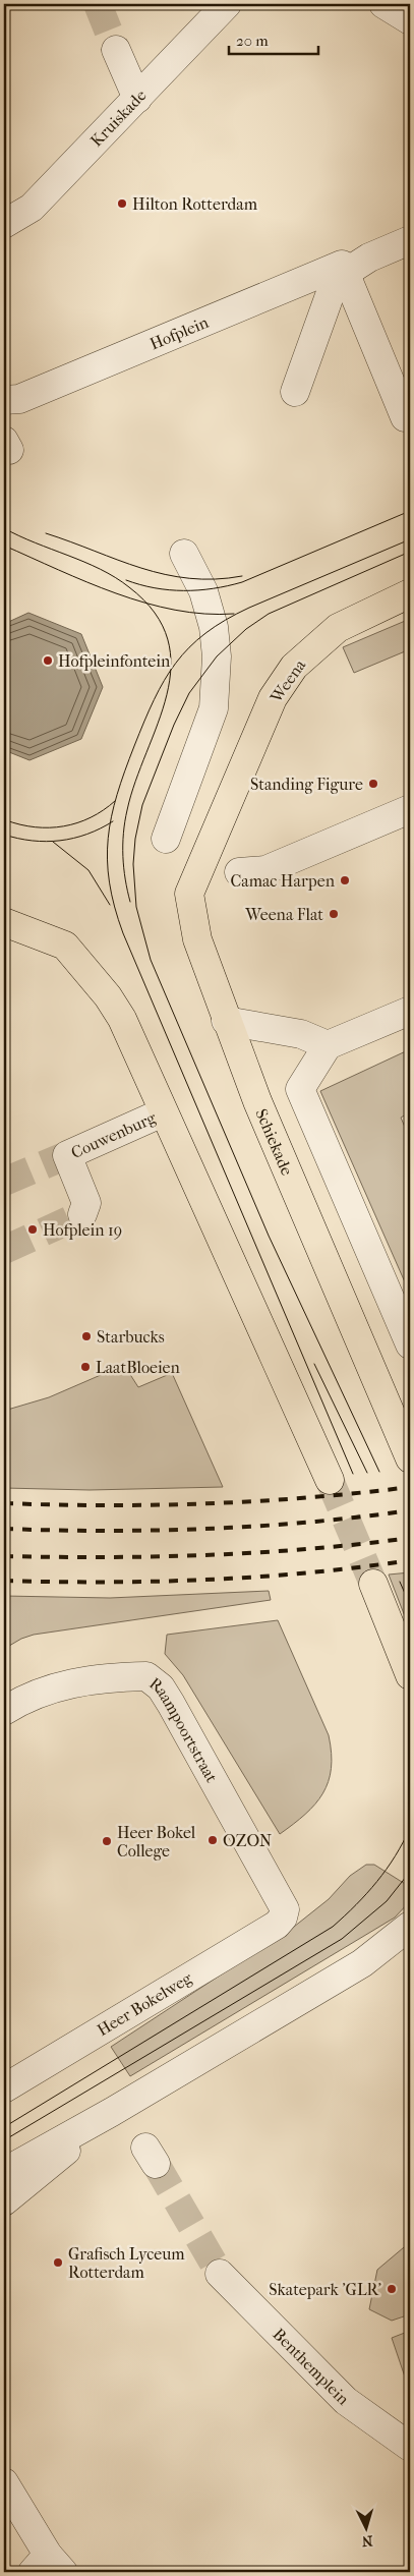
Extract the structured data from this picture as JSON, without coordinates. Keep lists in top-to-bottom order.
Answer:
{
  "streets": {
    "main road": ["Weena", "Schiekade"],
    "street": [
      "Kruiskade",
      "Hofplein",
      "Couwenburg",
      "Raampoortstraat",
      "Heer Bokelweg",
      "Benthemplein"
    ]
  },
  "crossings": [
    ["Weena", "Schiekade"],
    ["Raampoortstraat", "Heer Bokelweg"]
  ],
  "places": [
    "Hilton Rotterdam",
    "Hofpleinfontein",
    "Standing Figure",
    "Camac Harpen",
    "Weena Flat",
    "Hofplein 19",
    "Starbucks",
    "LaatBloeien",
    "OZON",
    "Heer Bokel College",
    "Grafisch Lyceum Rotterdam",
    "Skatepark 'GLR'"
  ],
  "scale_bar": "20 m",
  "north": "bottom"
}
